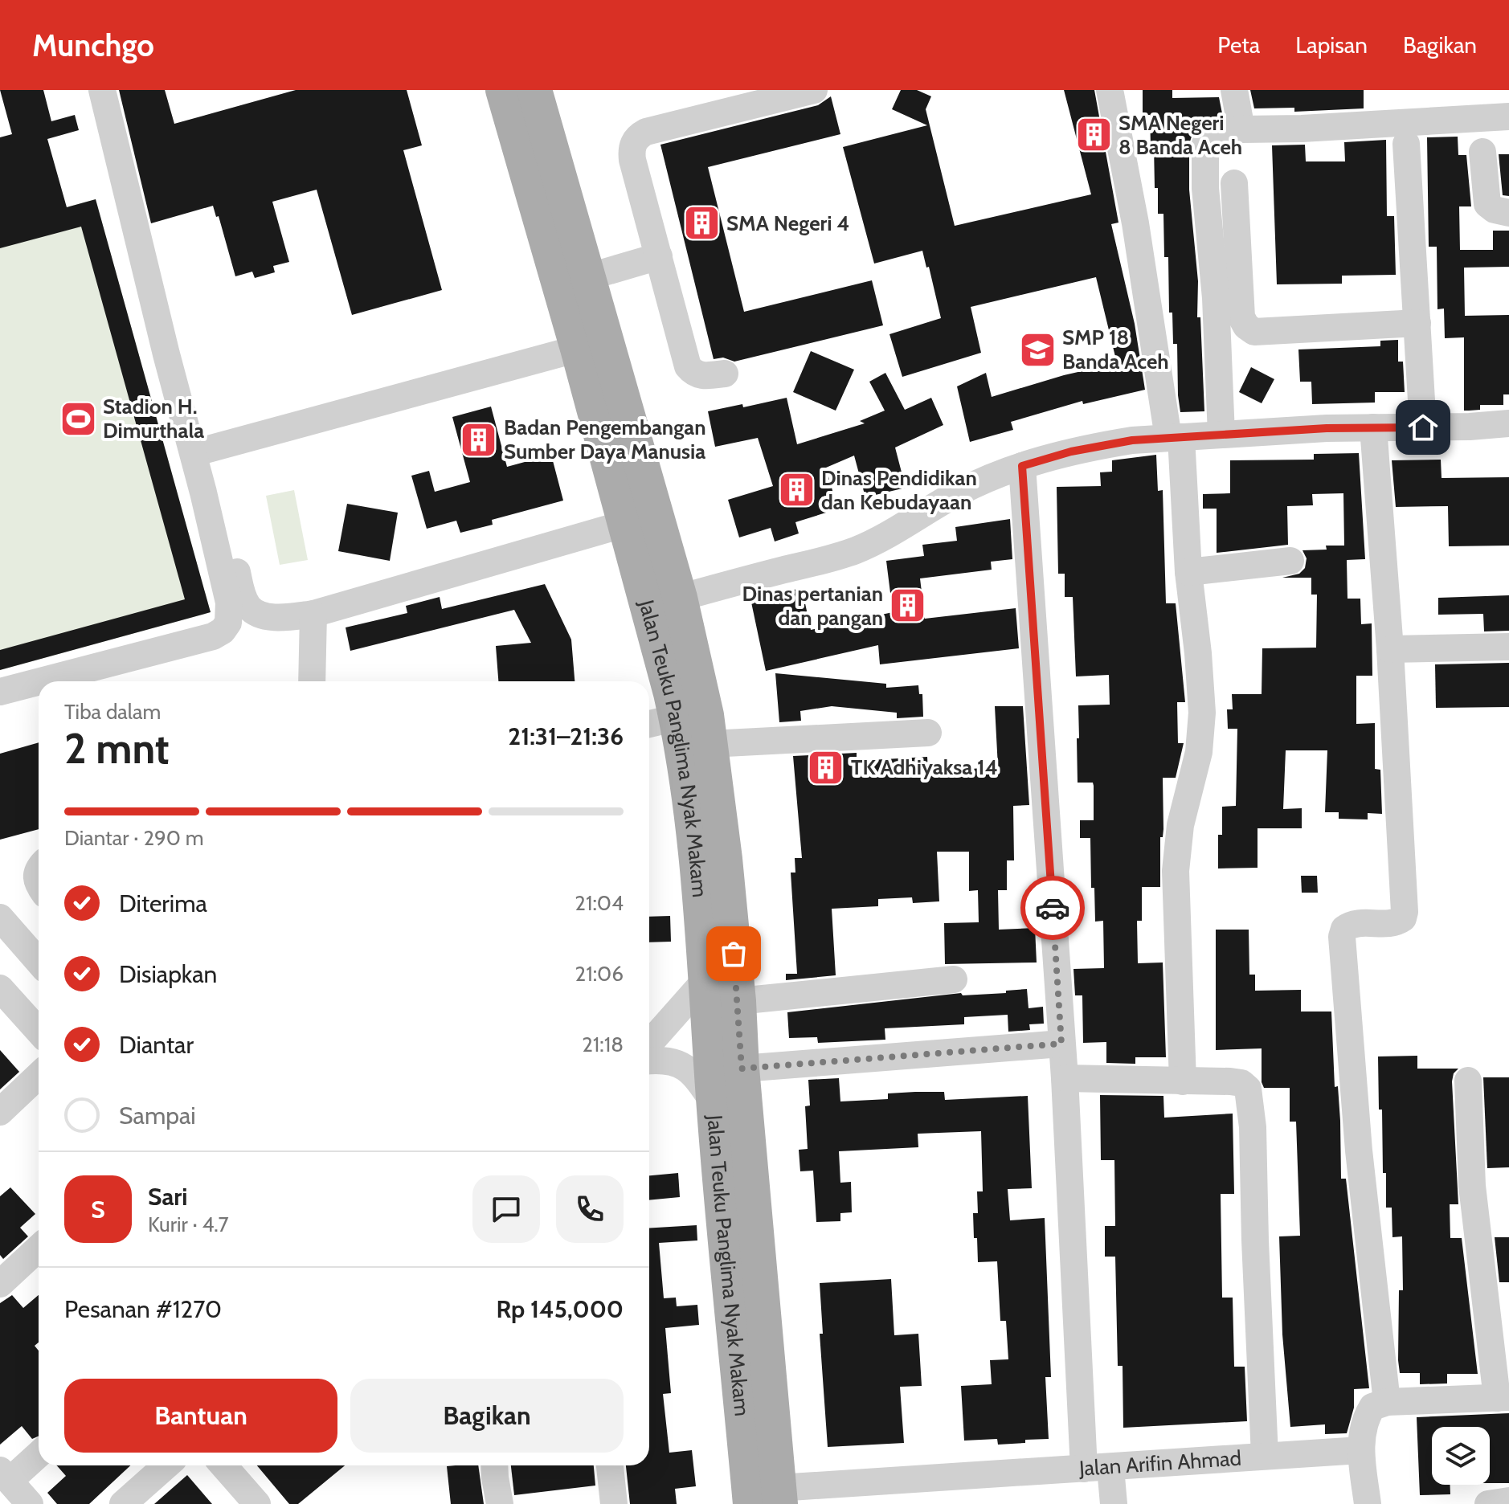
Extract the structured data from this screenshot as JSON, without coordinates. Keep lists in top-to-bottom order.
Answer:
{
  "streets": {
    "main road": ["Jalan Teuku Panglima Nyak Makam"],
    "street": ["Jalan Arifin Ahmad"]
  },
  "crossings": [
    ["Jalan Teuku Panglima Nyak Makam", "Jalan Arifin Ahmad"]
  ],
  "places": {
    "building": [
      "SMA Negeri 8 Banda Aceh",
      "SMA Negeri 4",
      "Badan Pengembangan Sumber Daya Manusia",
      "Dinas Pendidikan dan Kebudayaan",
      "Dinas pertanian dan pangan",
      "TK Adhiyaksa 14"
    ],
    "school or university": ["SMP 18 Banda Aceh"],
    "sports": ["Stadion H. Dimurthala"]
  },
  "page": {
    "header": "Munchgo",
    "nav": ["Peta", "Lapisan", "Bagikan"],
    "heading": ["2 mnt", "Tiba dalam", "21:31–21:36"],
    "panel": [
      "Sari",
      "Kurir · 4.7",
      "Pesanan #1270",
      "Rp 145,000"
    ],
    "bar": "Diantar · 290 m",
    "list": [
      ["Diterima", "21:04"],
      ["Disiapkan", "21:06"],
      ["Diantar", "21:18"],
      "Sampai"
    ],
    "round": "S",
    "buttons": ["Bantuan", "Bagikan"]
  }
}
